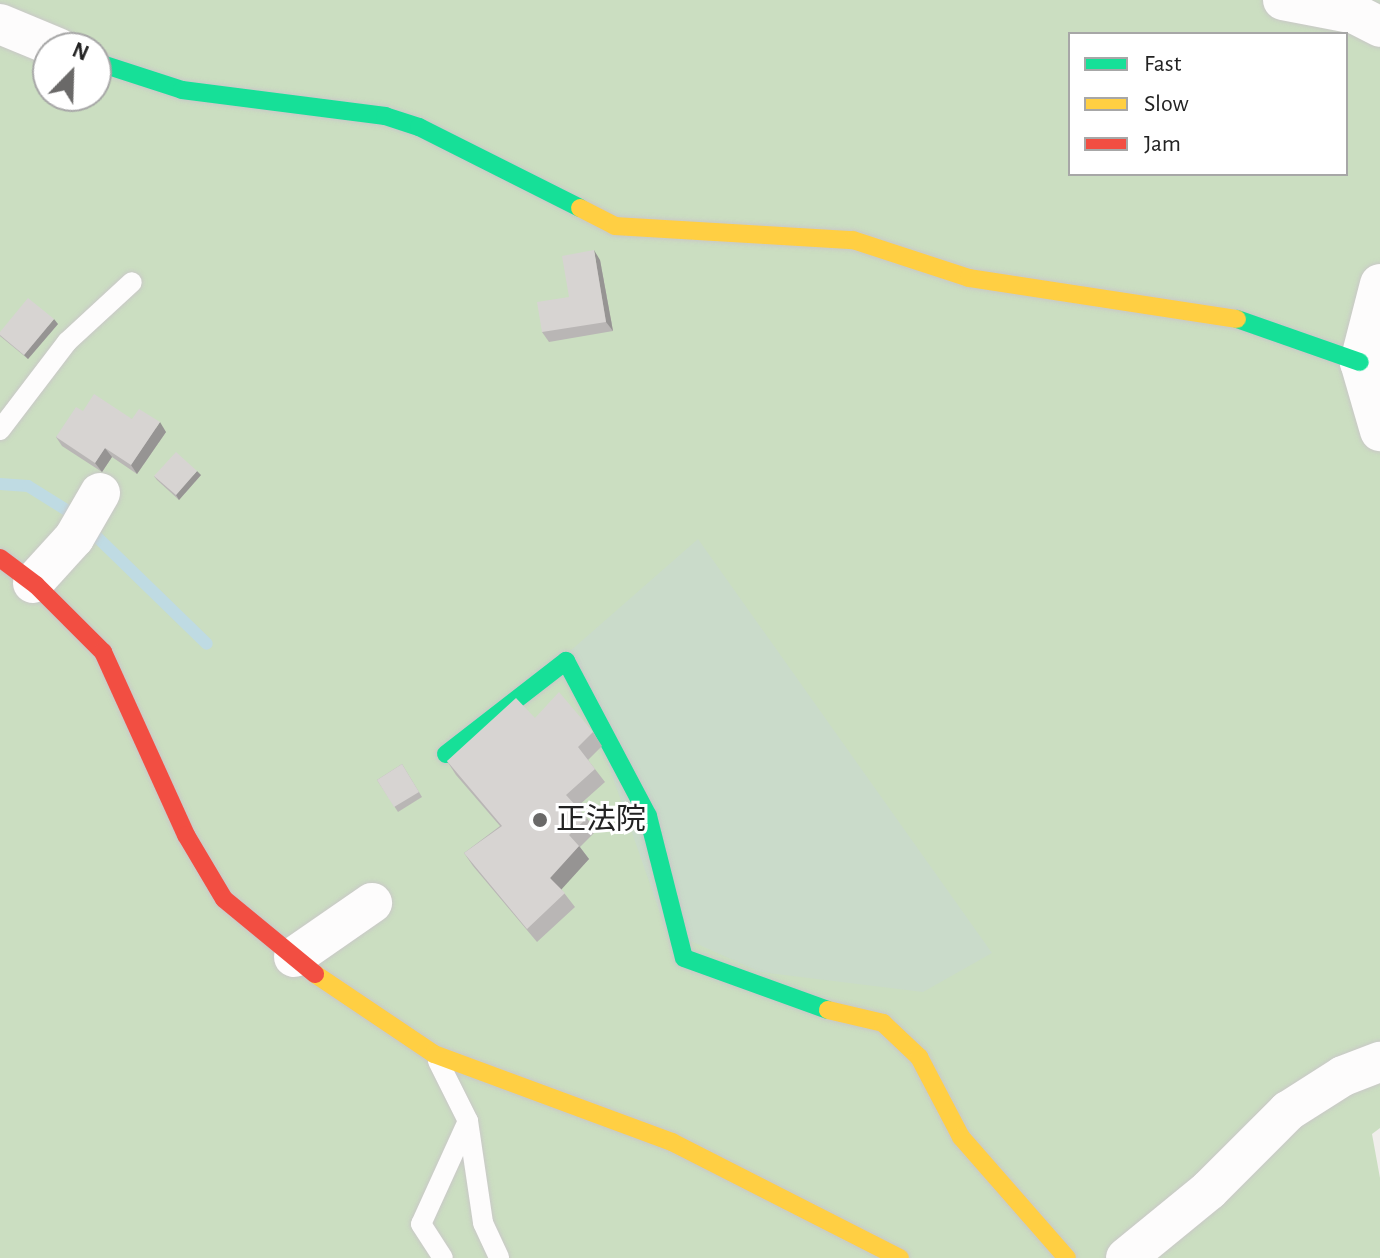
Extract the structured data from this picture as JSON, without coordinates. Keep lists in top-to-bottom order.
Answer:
{
  "places": ["正法院"],
  "legend": ["Fast", "Slow", "Jam"],
  "north": "top right"
}
